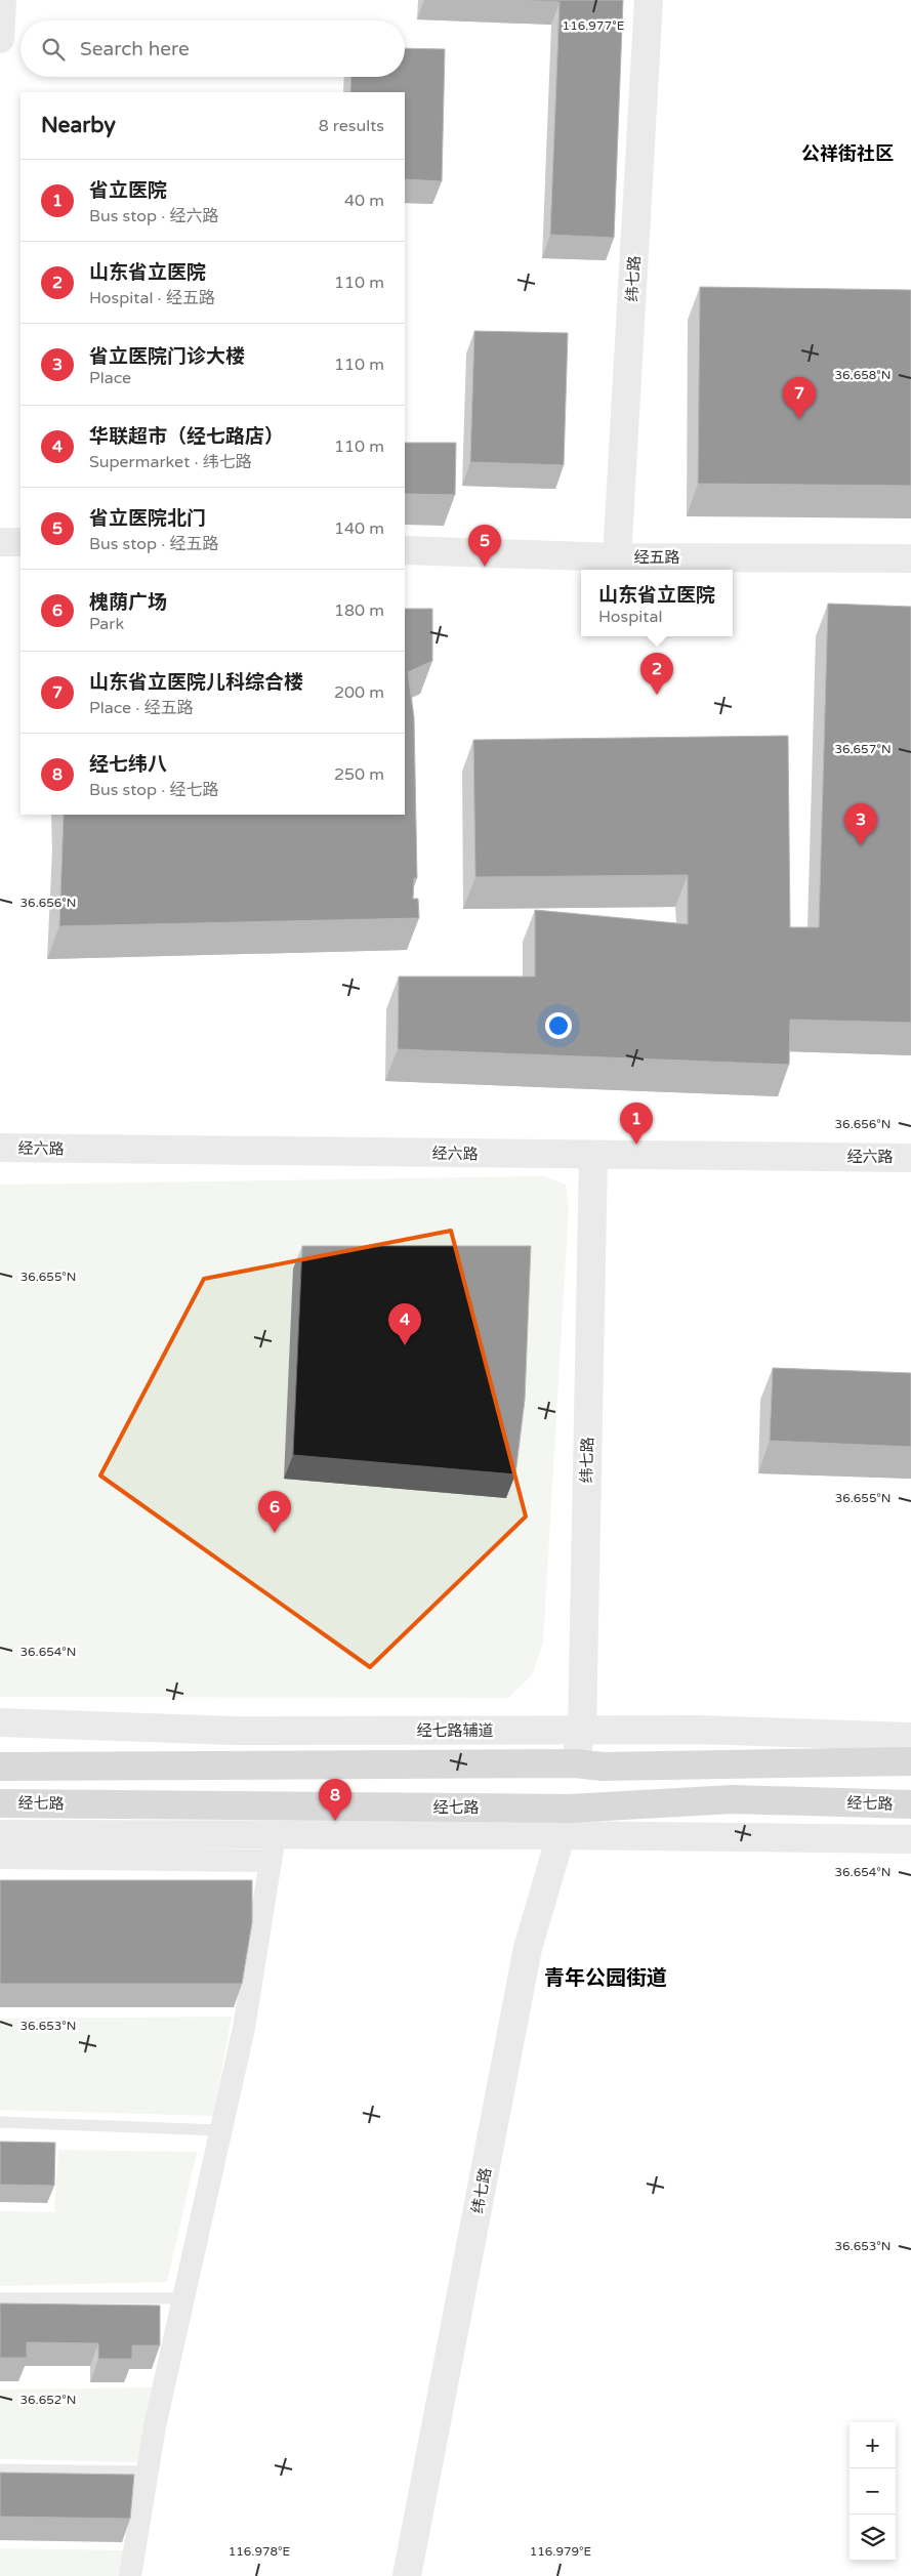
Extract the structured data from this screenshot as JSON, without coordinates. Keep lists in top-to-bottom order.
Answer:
{
  "streets": {
    "main road": ["经七路"],
    "street": [
      "纬七路",
      "经五路",
      "经六路",
      "经七路辅道"
    ]
  },
  "crossings": [
    ["纬七路", "经五路"],
    ["纬七路", "经六路"],
    ["纬七路", "经七路辅道"],
    ["纬七路", "经七路"]
  ],
  "districts": ["公祥街社区", "青年公园街道"],
  "page": {
    "search": "Search here",
    "heading": ["Nearby", "8 results"],
    "list": [
      {
        "mark": "1",
        "name": "省立医院",
        "note": "Bus stop · 经六路",
        "value": "40 m"
      },
      {
        "mark": "2",
        "name": "山东省立医院",
        "note": "Hospital · 经五路",
        "value": "110 m"
      },
      {
        "mark": "3",
        "name": "省立医院门诊大楼",
        "note": "Place",
        "value": "110 m"
      },
      {
        "mark": "4",
        "name": "华联超市（经七路店）",
        "note": "Supermarket · 纬七路",
        "value": "110 m"
      },
      {
        "mark": "5",
        "name": "省立医院北门",
        "note": "Bus stop · 经五路",
        "value": "140 m"
      },
      {
        "mark": "6",
        "name": "槐荫广场",
        "note": "Park",
        "value": "180 m"
      },
      {
        "mark": "7",
        "name": "山东省立医院儿科综合楼",
        "note": "Place · 经五路",
        "value": "200 m"
      },
      {
        "mark": "8",
        "name": "经七纬八",
        "note": "Bus stop · 经七路",
        "value": "250 m"
      }
    ],
    "pins": [
      "7",
      "5",
      "2",
      "3",
      "1",
      "4",
      "6",
      "8"
    ],
    "popup": ["山东省立医院", "Hospital"],
    "map_buttons": ["+", "−"]
  },
  "coordinates": [
    "116.977°E",
    "36.658°N",
    "36.657°N",
    "36.656°N",
    "36.655°N",
    "36.654°N",
    "36.653°N",
    "36.652°N",
    "116.978°E",
    "116.979°E"
  ]
}
